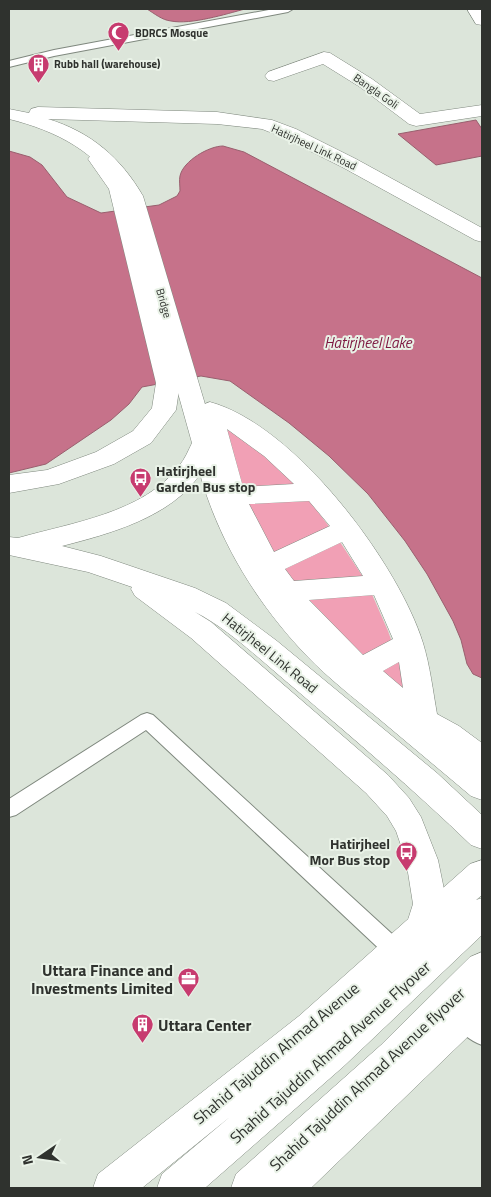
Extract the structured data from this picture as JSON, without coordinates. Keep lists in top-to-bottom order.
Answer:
{
  "streets": {
    "main road": [
      "Bangla Goli",
      "Hatirjheel Link Road",
      "Bridge",
      "Shahid Tajuddin Ahmad Avenue Flyover",
      "Shahid Tajuddin Ahmad Avenue",
      "Shahid Tajuddin Ahmad Avenue flyover"
    ]
  },
  "crossings": [
    ["Hatirjheel Link Road", "Bridge"]
  ],
  "water": ["Hatirjheel Lake"],
  "places": {
    "mosque": ["BDRCS Mosque"],
    "building": ["Rubb hall (warehouse)", "Uttara Center"],
    "bus stop": ["Hatirjheel Garden Bus stop", "Hatirjheel Mor Bus stop"],
    "office": ["Uttara Finance and Investments Limited"]
  },
  "north": "left"
}
